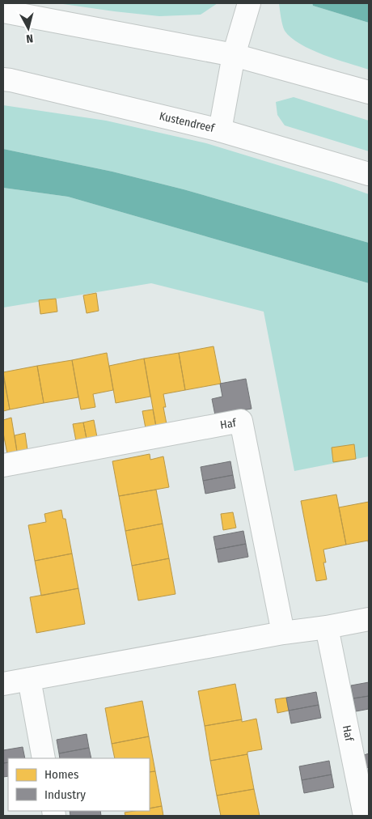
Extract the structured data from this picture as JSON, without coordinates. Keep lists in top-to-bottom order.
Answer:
{
  "streets": {
    "street": ["Kustendreef", "Haf"]
  },
  "legend": ["Homes", "Industry"],
  "north": "bottom"
}
